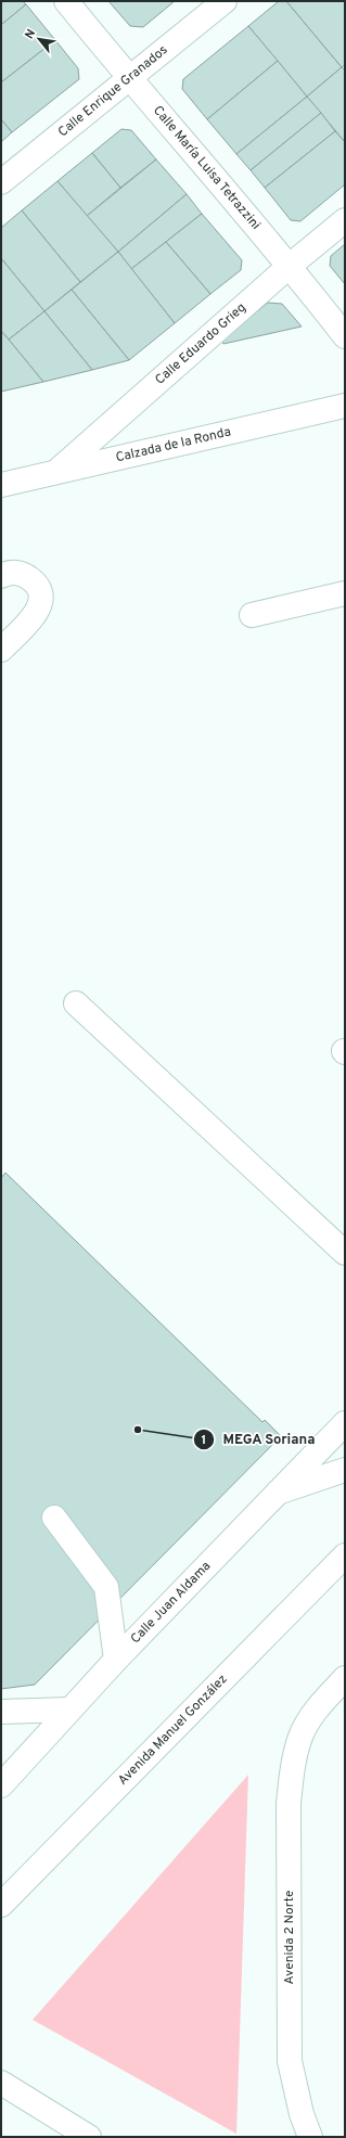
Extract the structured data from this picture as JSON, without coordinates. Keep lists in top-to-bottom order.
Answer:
{
  "streets": {
    "street": [
      "Calle Enrique Granados",
      "Calle María Luisa Tetrazzini",
      "Calle Eduardo Grieg",
      "Calzada de la Ronda",
      "Calle Juan Aldama",
      "Avenida Manuel González",
      "Avenida 2 Norte"
    ]
  },
  "crossings": [
    ["Calle Enrique Granados", "Calle María Luisa Tetrazzini"],
    ["Calle María Luisa Tetrazzini", "Calle Eduardo Grieg"],
    ["Calle Eduardo Grieg", "Calzada de la Ronda"]
  ],
  "places": ["MEGA Soriana"],
  "north": "top left"
}
